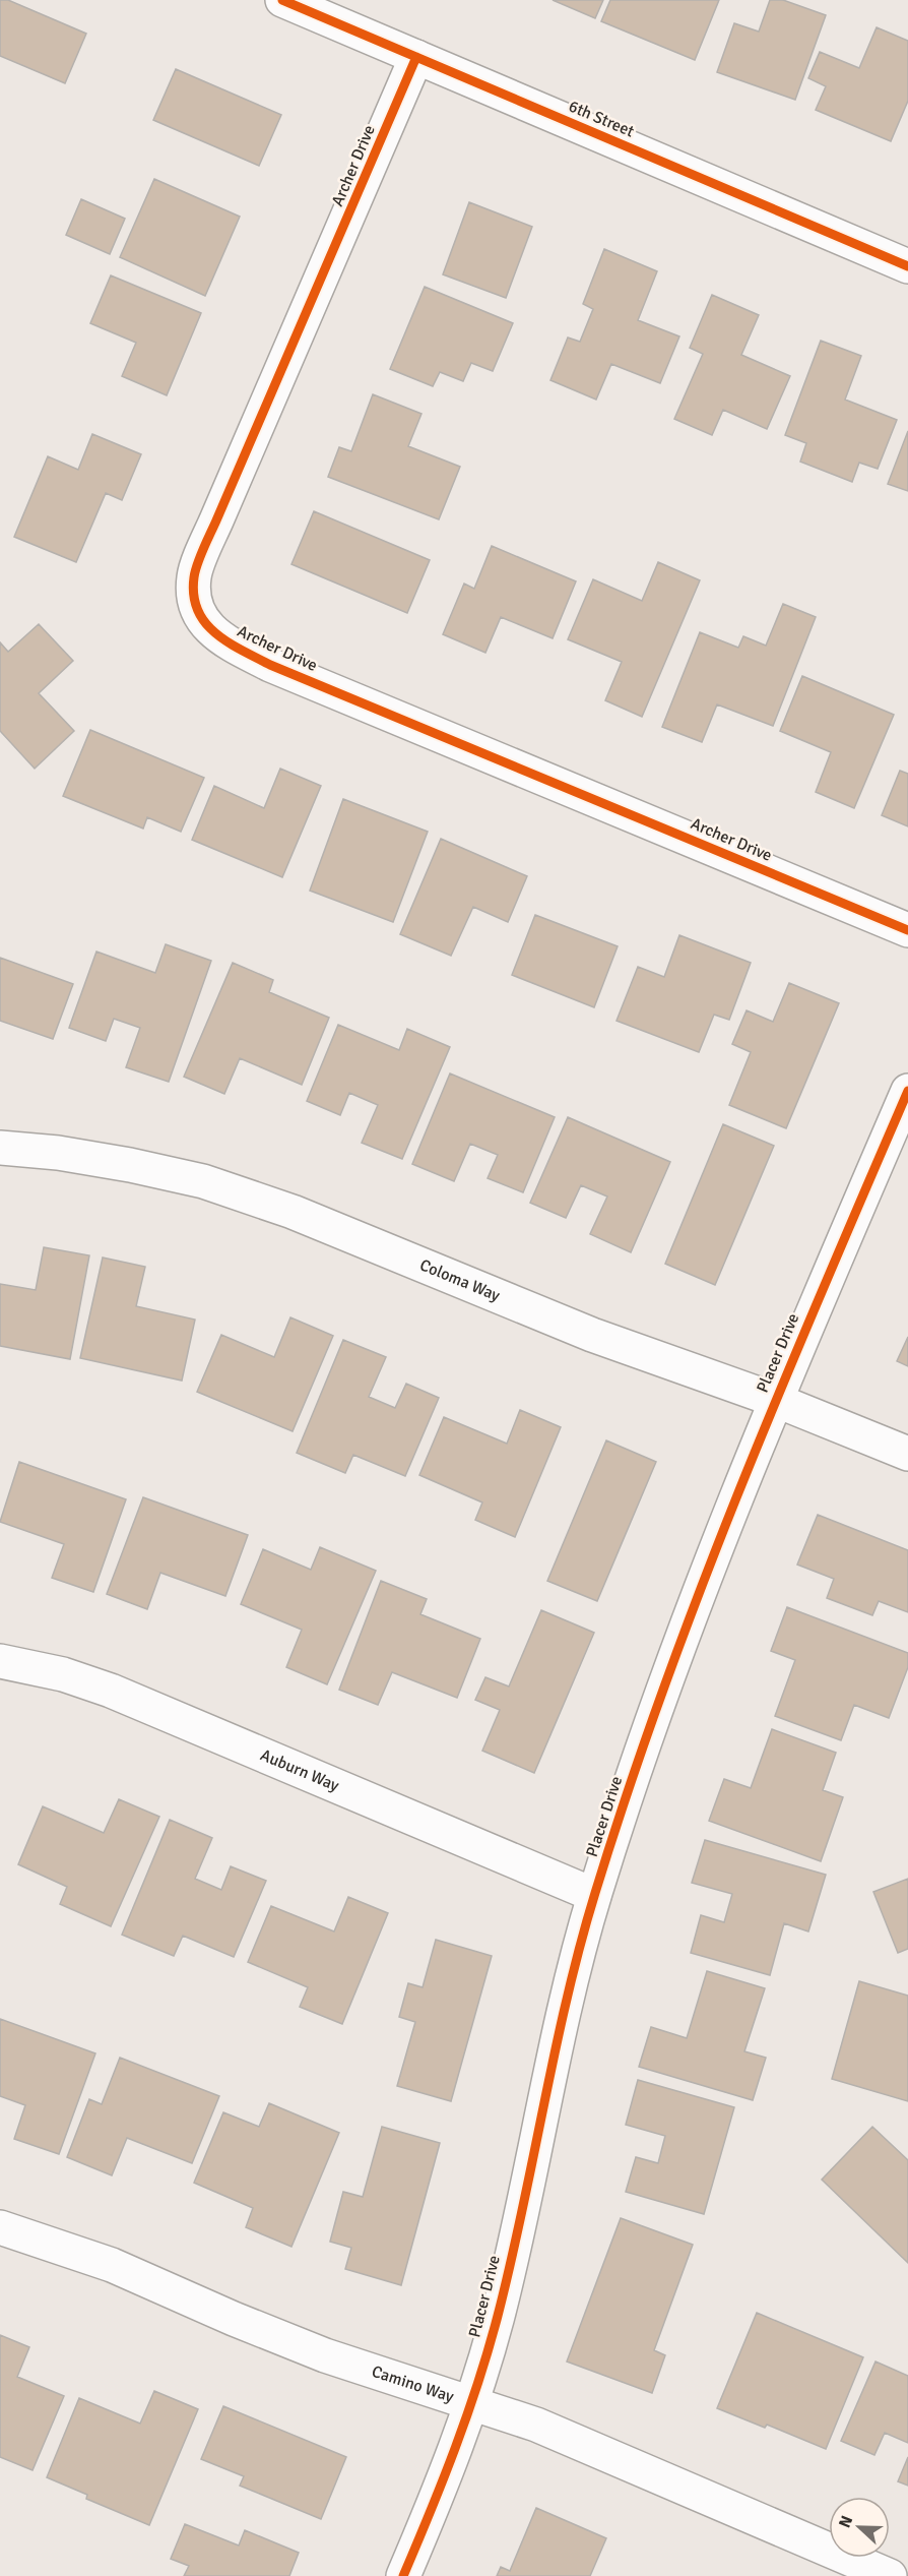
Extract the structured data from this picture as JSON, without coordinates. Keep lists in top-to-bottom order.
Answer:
{
  "streets": {
    "street": [
      "6th Street",
      "Archer Drive",
      "Coloma Way",
      "Placer Drive",
      "Auburn Way",
      "Camino Way"
    ]
  },
  "crossings": [
    ["6th Street", "Archer Drive"],
    ["Coloma Way", "Placer Drive"],
    ["Placer Drive", "Auburn Way"],
    ["Placer Drive", "Camino Way"]
  ],
  "north": "left"
}
